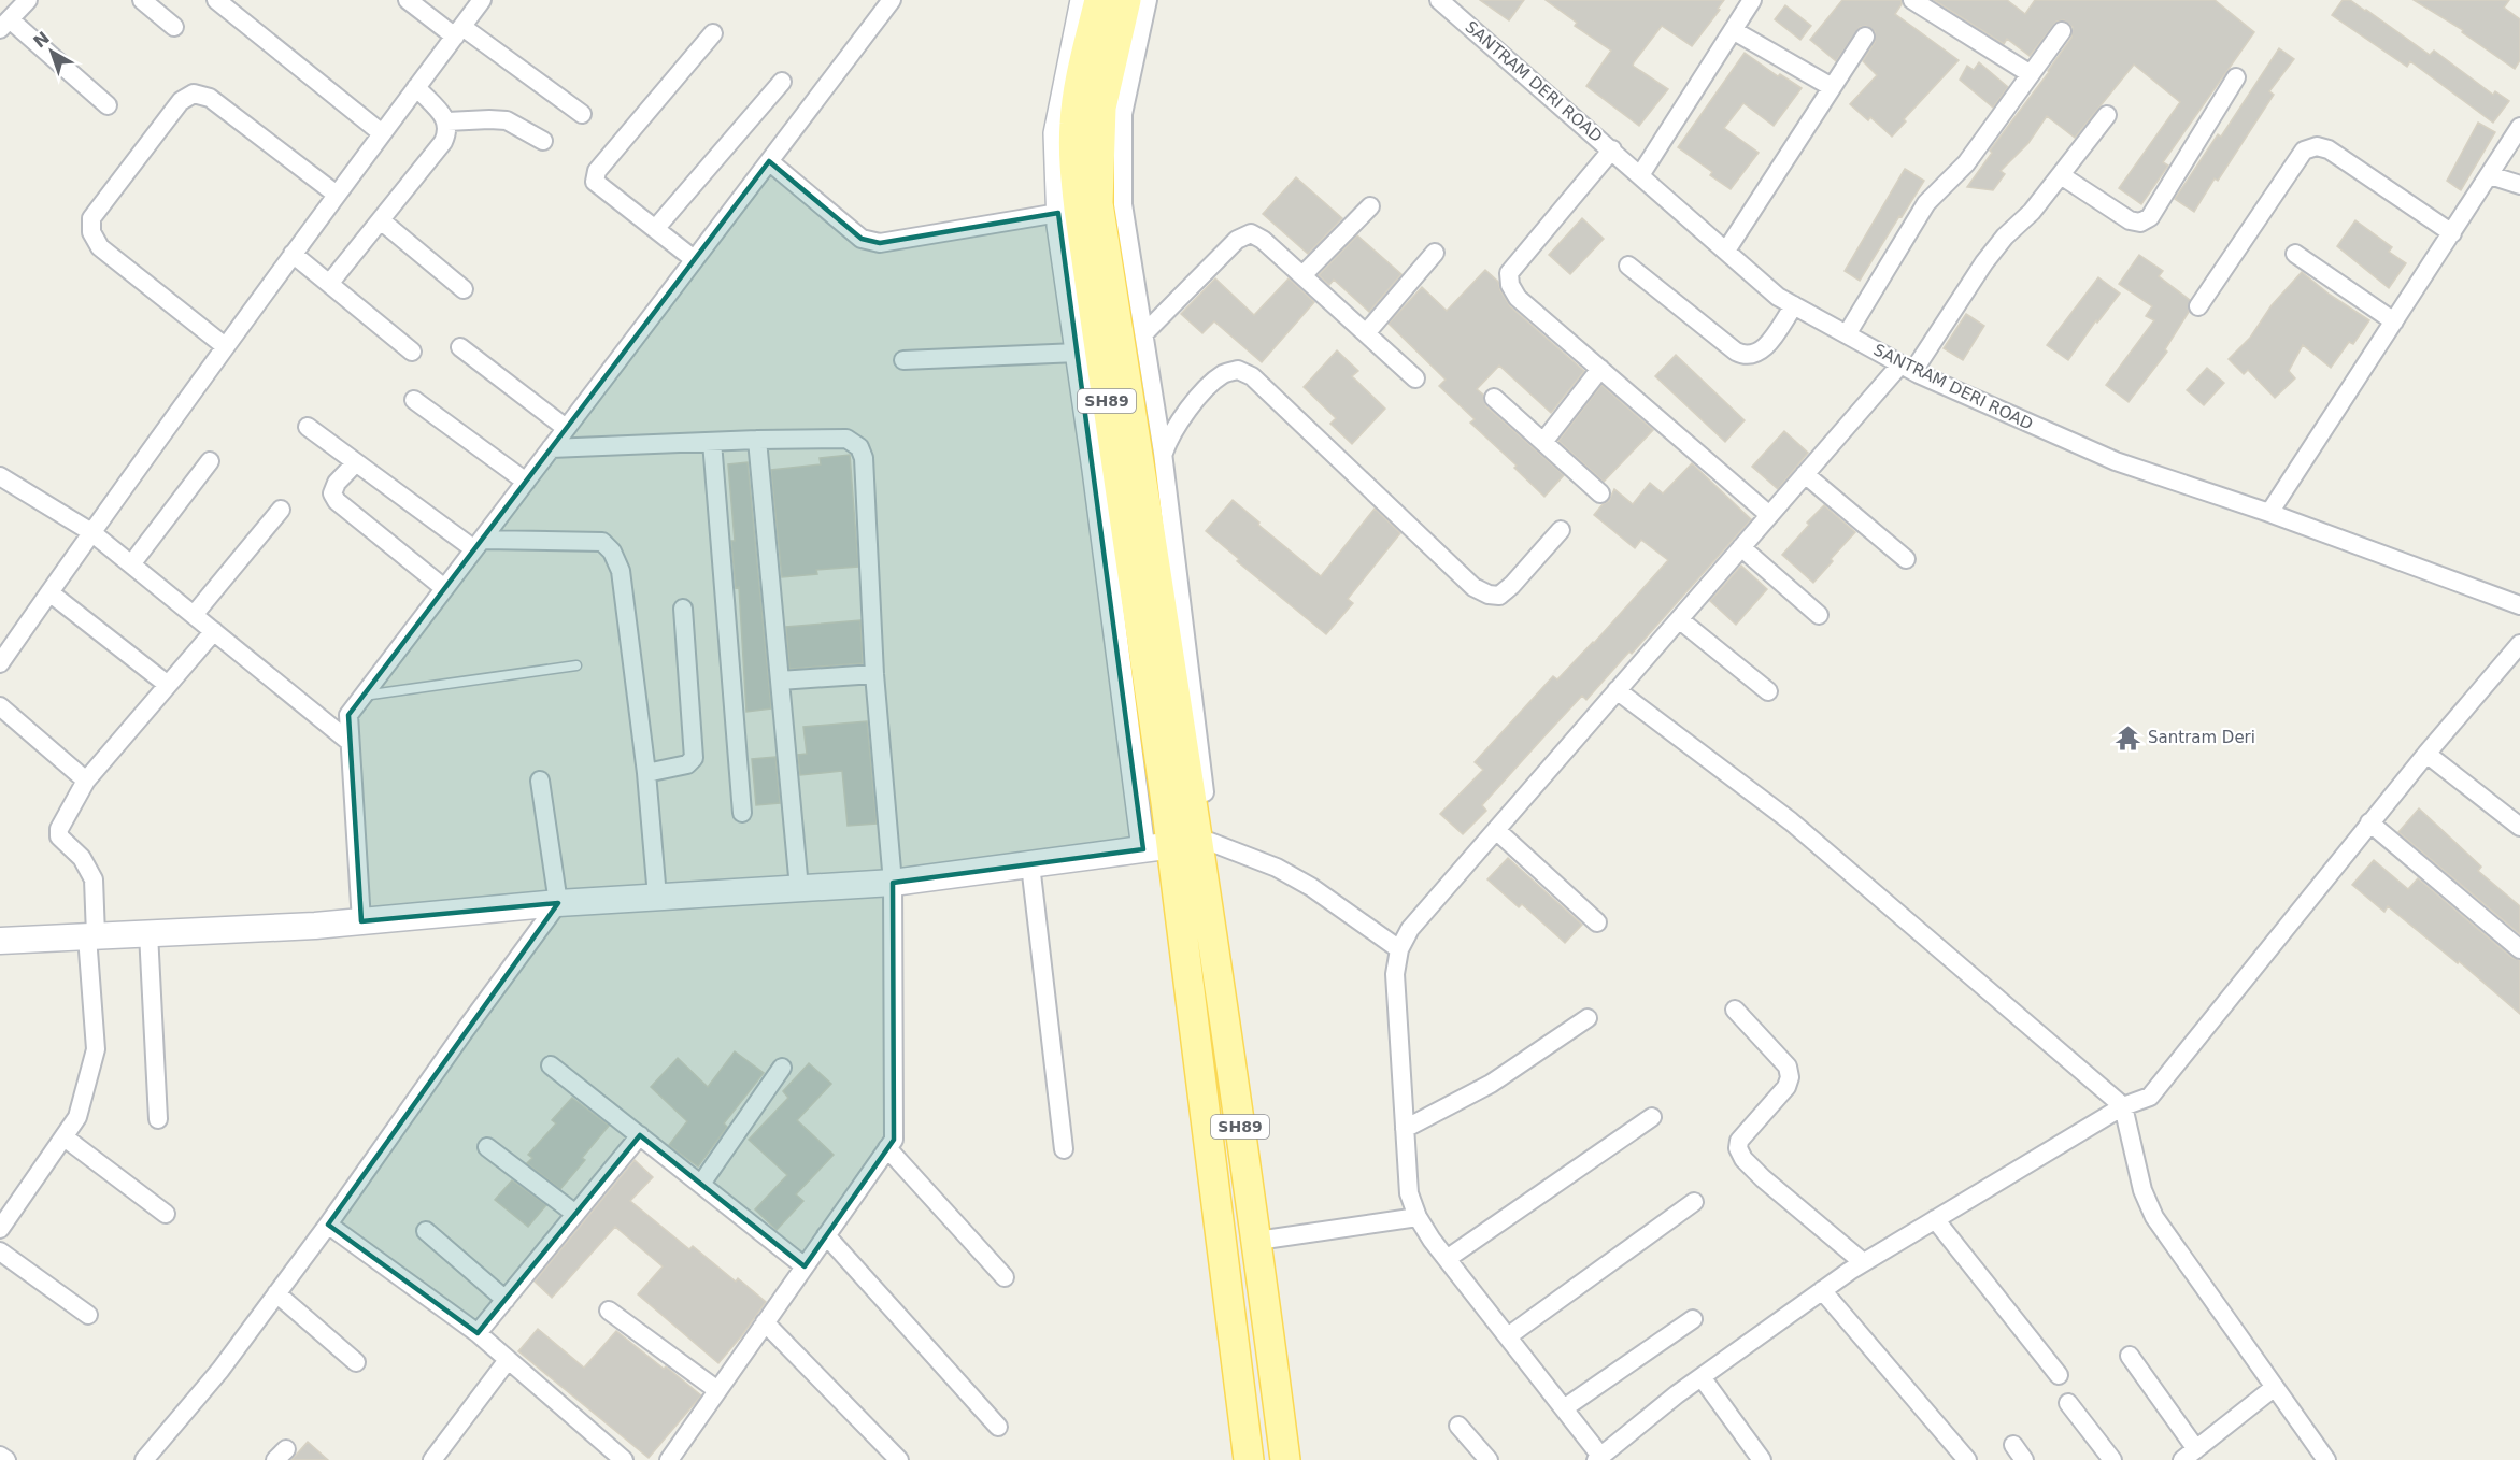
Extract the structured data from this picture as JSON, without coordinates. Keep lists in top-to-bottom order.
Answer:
{
  "streets": {
    "main road": ["SH89"],
    "street": ["SANTRAM DERI ROAD"]
  },
  "places": {
    "temple": ["Santram Deri"]
  },
  "north": "top left"
}
